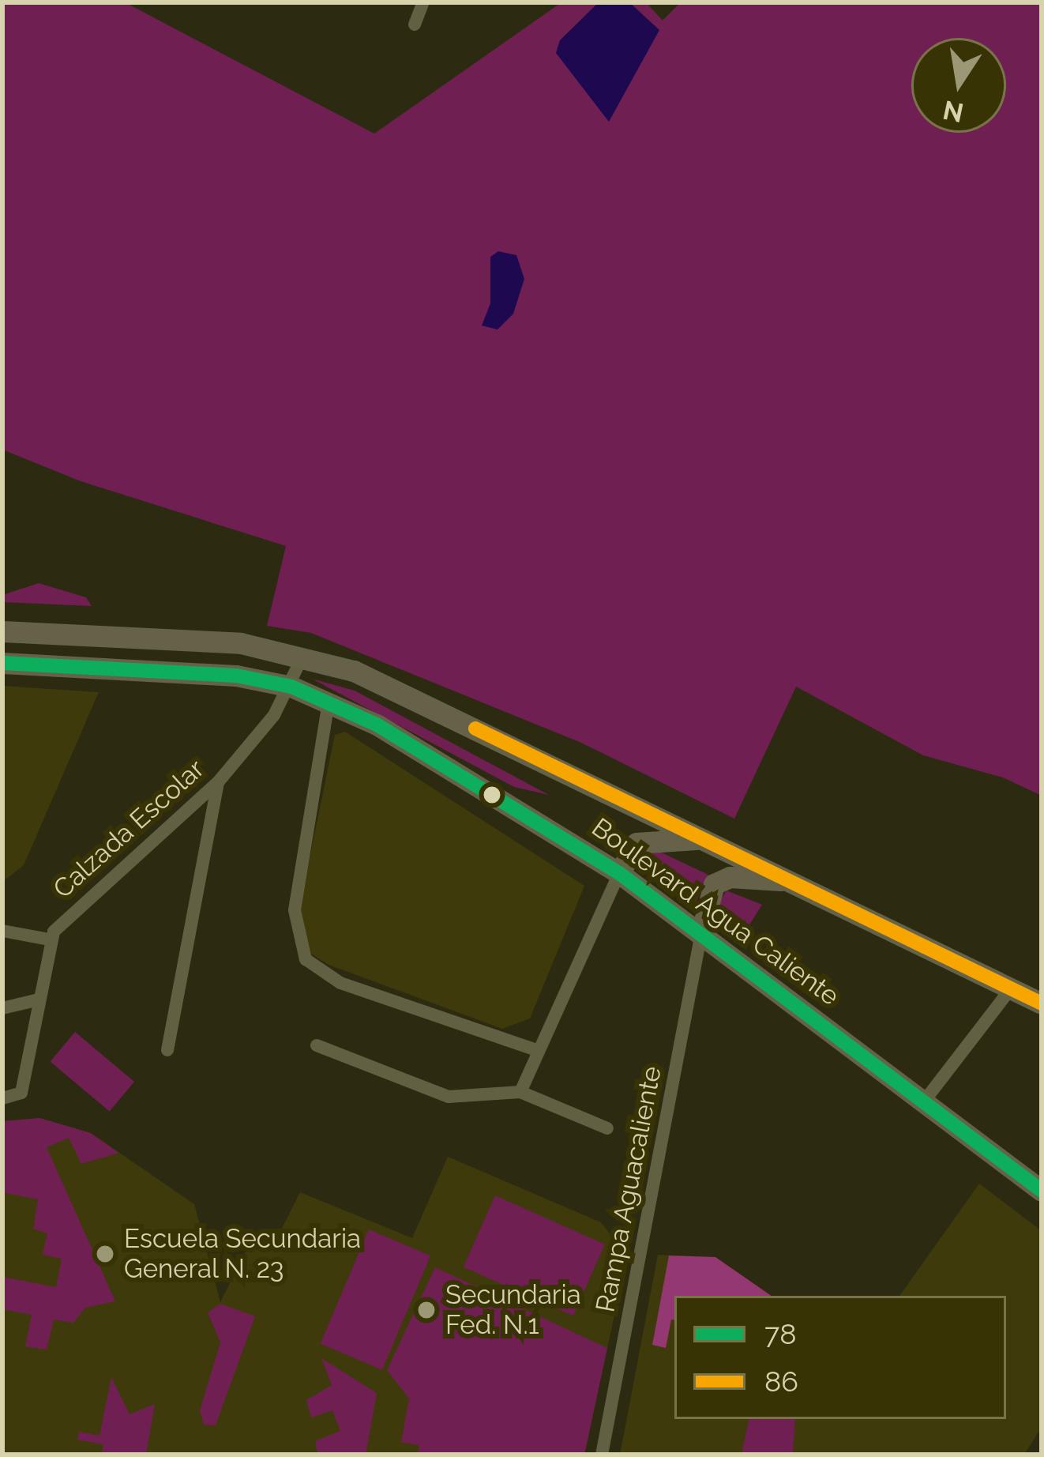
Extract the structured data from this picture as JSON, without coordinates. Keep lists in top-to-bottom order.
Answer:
{
  "streets": {
    "main road": ["Boulevard Agua Caliente"],
    "street": ["Calzada Escolar", "Rampa Aguacaliente"]
  },
  "crossings": [
    ["Calzada Escolar", "Boulevard Agua Caliente"],
    ["Boulevard Agua Caliente", "Rampa Aguacaliente"]
  ],
  "places": ["Escuela Secundaria General N. 23", "Secundaria Fed. N.1"],
  "lines": ["transit line 78", "transit line 86"],
  "legend": ["78", "86"],
  "north": "bottom"
}
